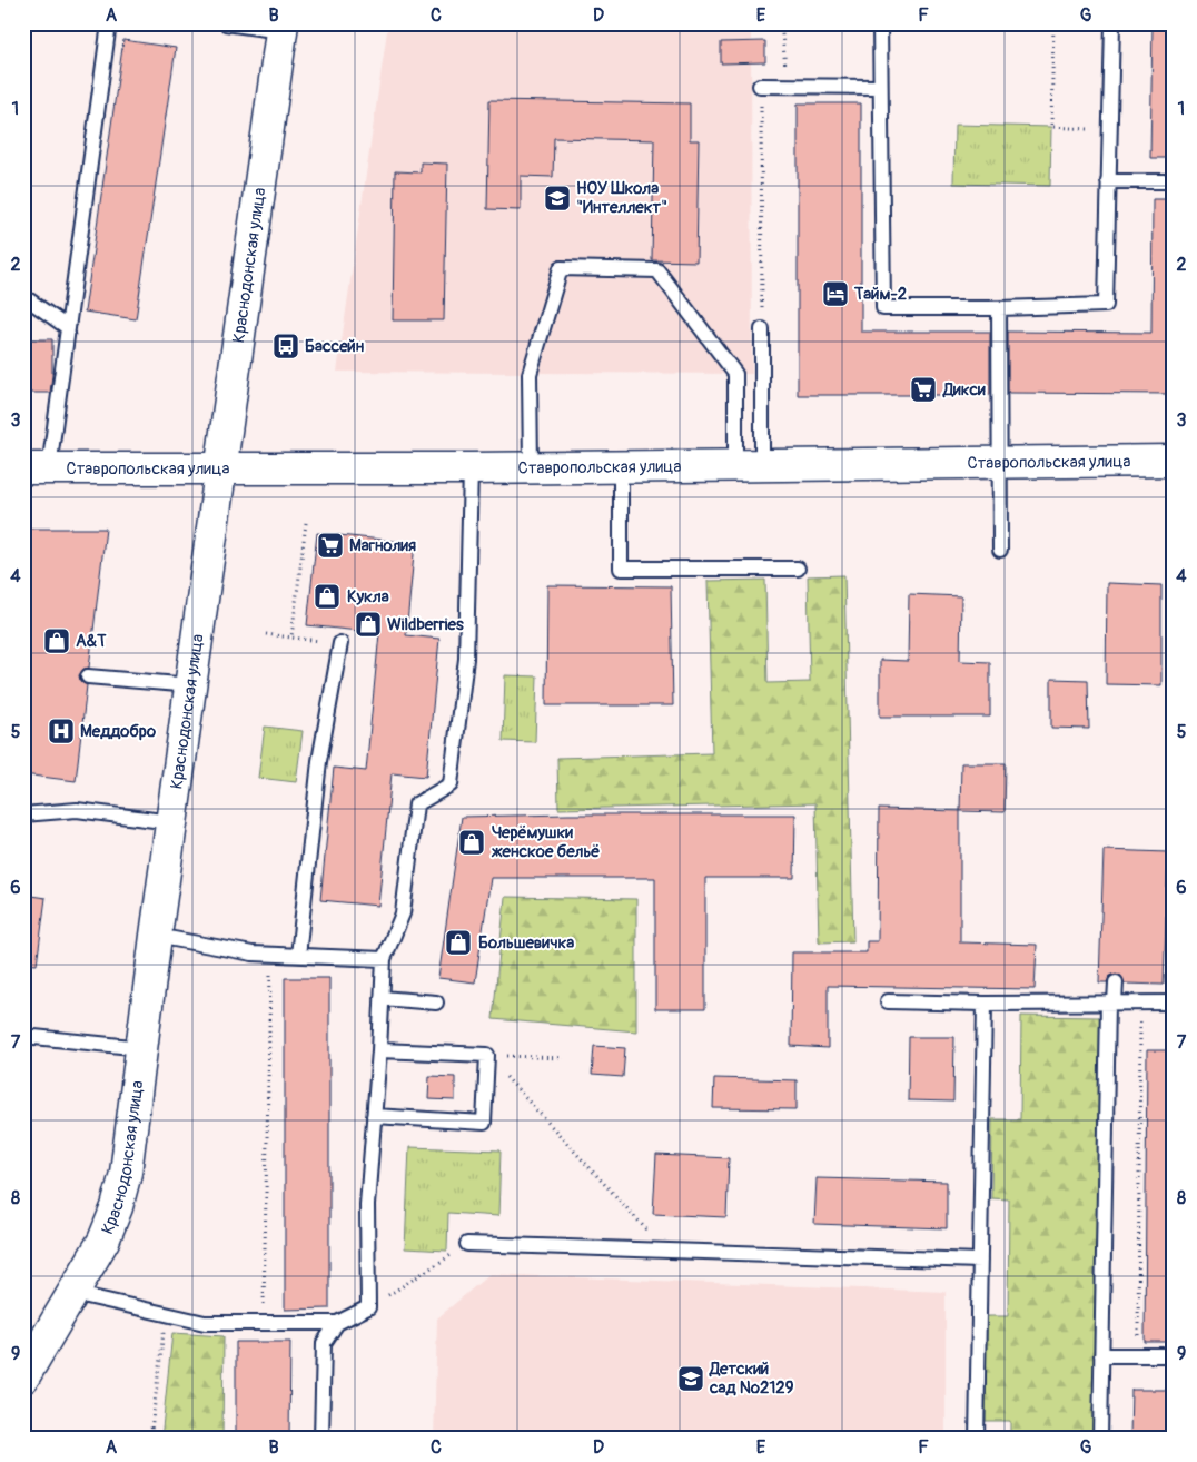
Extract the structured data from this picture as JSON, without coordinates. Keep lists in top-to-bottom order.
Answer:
{
  "streets": {
    "main road": ["Краснодонская улица", "Ставропольская улица"]
  },
  "crossings": [
    ["Краснодонская улица", "Ставропольская улица"]
  ],
  "places": {
    "school or university": ["НОУ Школа \"Интеллект\"", "Детский сад №2129"],
    "hotel": ["Тайм-2"],
    "bus stop": ["Бассейн"],
    "supermarket": ["Дикси", "Магнолия"],
    "shop": [
      "Кукла",
      "Wildberries",
      "A&T",
      "Черёмушки женское бельё",
      "Большевичка"
    ],
    "hospital": ["Меддобро"]
  },
  "grid": {
    "columns": [
      "A",
      "B",
      "C",
      "D",
      "E",
      "F",
      "G"
    ],
    "rows": [
      "1",
      "2",
      "3",
      "4",
      "5",
      "6",
      "7",
      "8",
      "9"
    ]
  }
}
